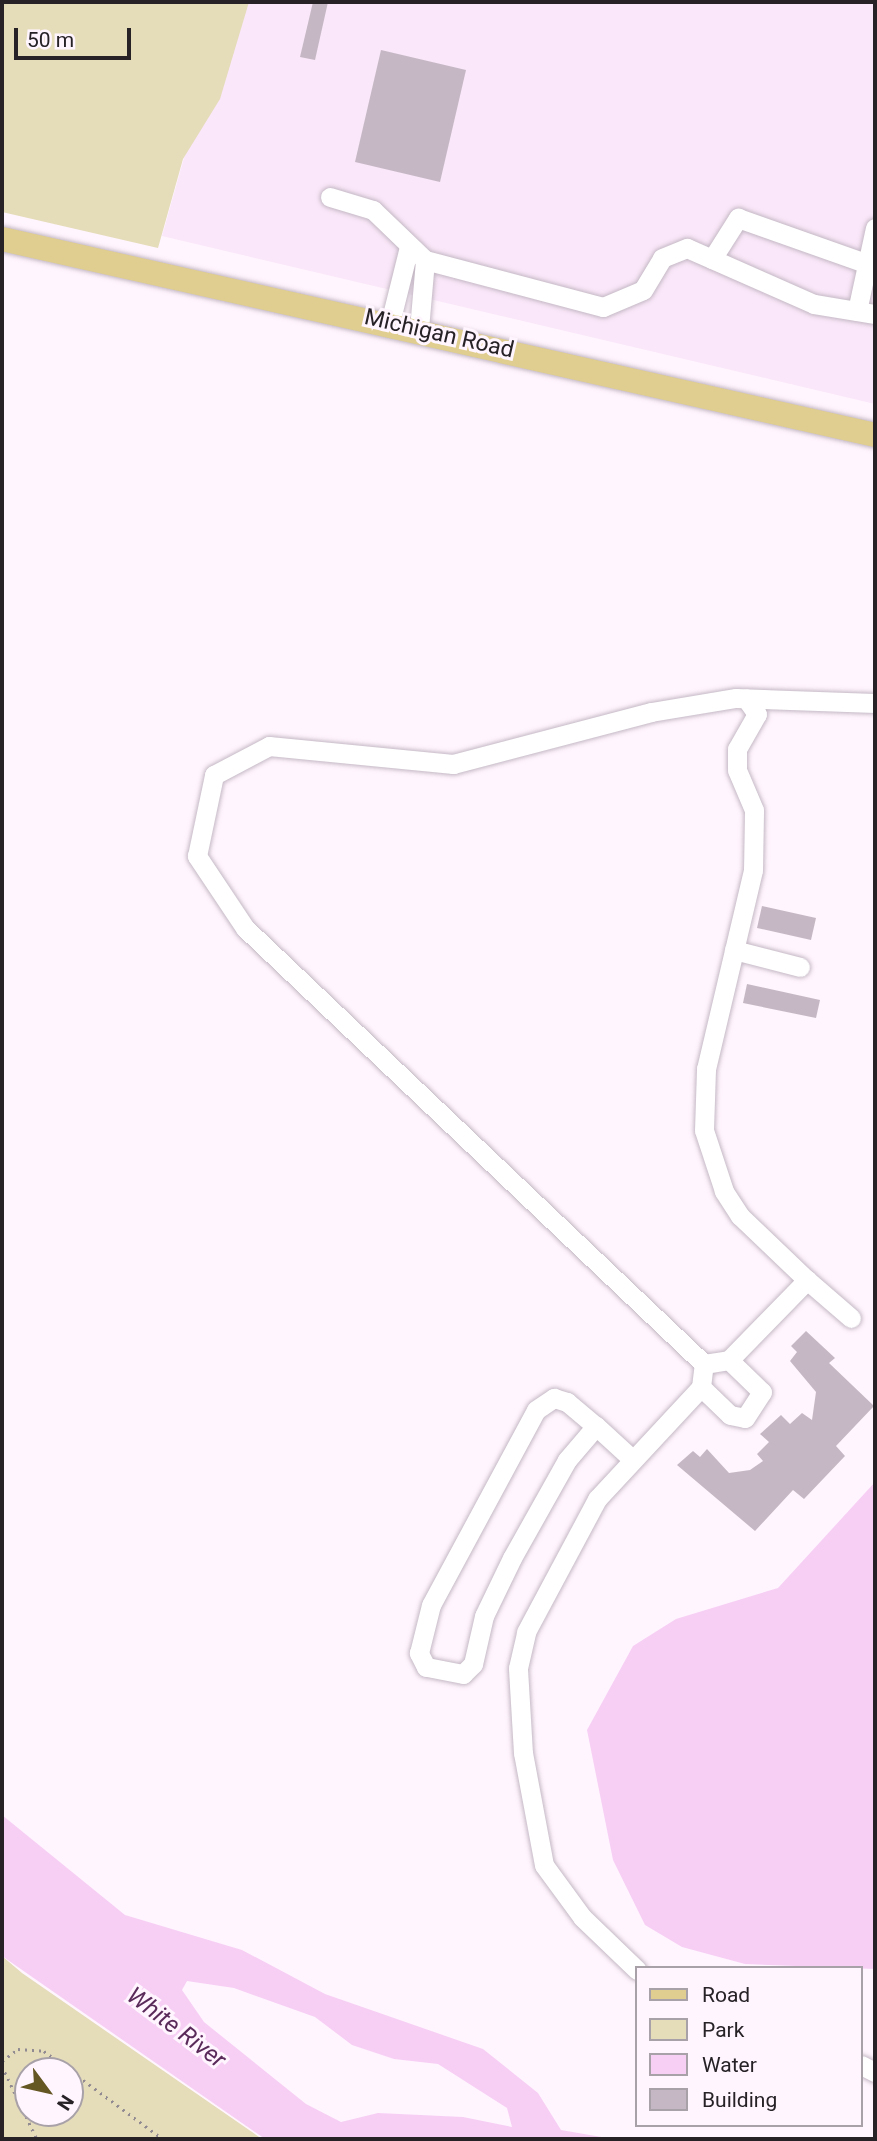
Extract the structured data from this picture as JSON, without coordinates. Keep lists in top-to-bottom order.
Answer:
{
  "streets": {
    "main road": ["Michigan Road"]
  },
  "water": ["White River"],
  "legend": [
    "Road",
    "Park",
    "Water",
    "Building"
  ],
  "scale_bar": "50 m",
  "north": "bottom right"
}
